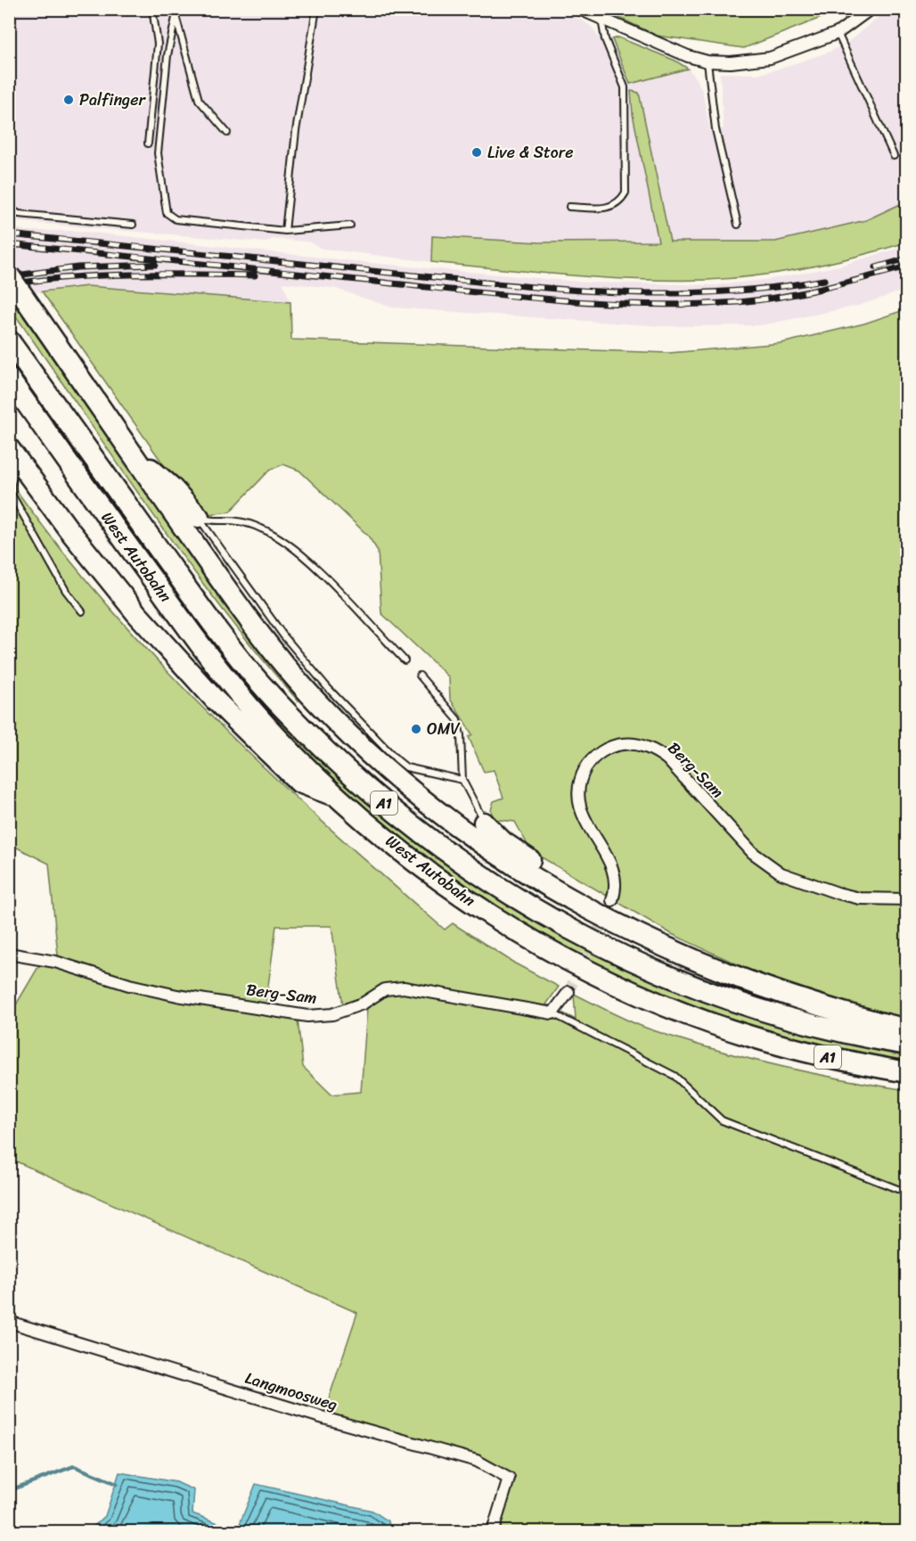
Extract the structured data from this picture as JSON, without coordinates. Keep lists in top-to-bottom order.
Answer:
{
  "streets": {
    "highway": ["West Autobahn", "A1"],
    "street": ["Berg-Sam", "Langmoosweg"]
  },
  "places": ["Palfinger", "Live & Store", "OMV"]
}
